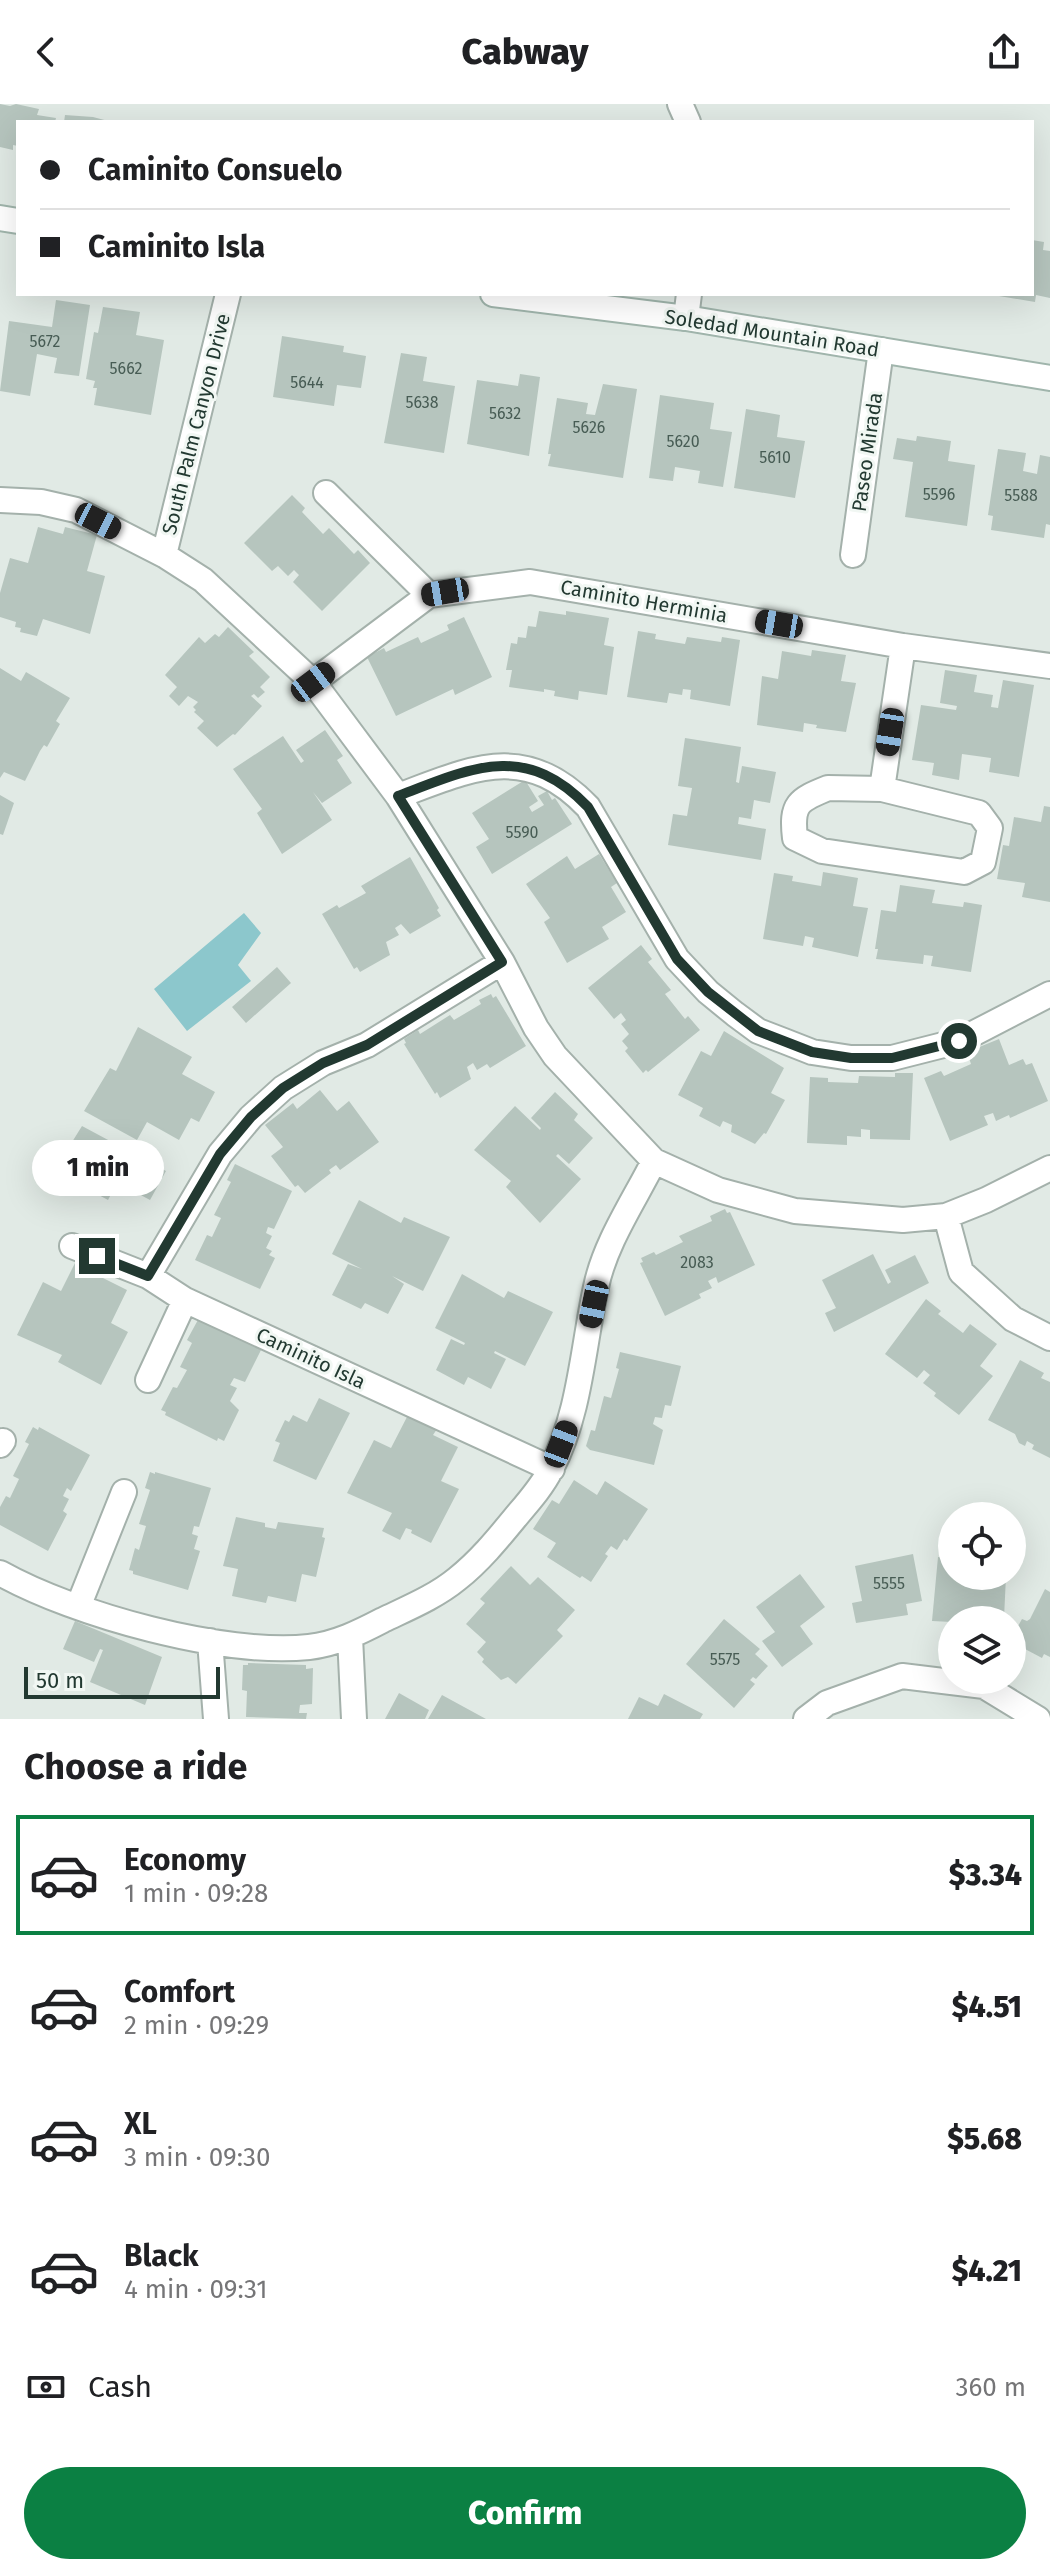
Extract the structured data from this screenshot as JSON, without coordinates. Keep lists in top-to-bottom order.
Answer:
{
  "streets": {
    "street": [
      "Soledad Mountain Road",
      "South Palm Canyon Drive",
      "Paseo Mirada",
      "Caminito Herminia",
      "Caminito Isla"
    ]
  },
  "crossings": [
    ["Soledad Mountain Road", "Paseo Mirada"]
  ],
  "house_numbers": [
    "5672",
    "5662",
    "5644",
    "5638",
    "5632",
    "5626",
    "5620",
    "5610",
    "5596",
    "5588",
    "5590",
    "2083",
    "5555",
    "5575"
  ],
  "scale_bar": "50 m",
  "page": {
    "header": "Cabway",
    "banner": ["Caminito Consuelo", "Caminito Isla"],
    "bubble": "1 min",
    "scale": "50 m",
    "heading": "Choose a ride",
    "list": [
      {
        "name": "Economy",
        "note": "1 min · 09:28",
        "value": "$3.34"
      },
      {
        "name": "Comfort",
        "note": "2 min · 09:29",
        "value": "$4.51"
      },
      {
        "name": "XL",
        "note": "3 min · 09:30",
        "value": "$5.68"
      },
      {
        "name": "Black",
        "note": "4 min · 09:31",
        "value": "$4.21"
      }
    ],
    "pay": ["Cash", "360 m"],
    "buttons": "Confirm"
  }
}
